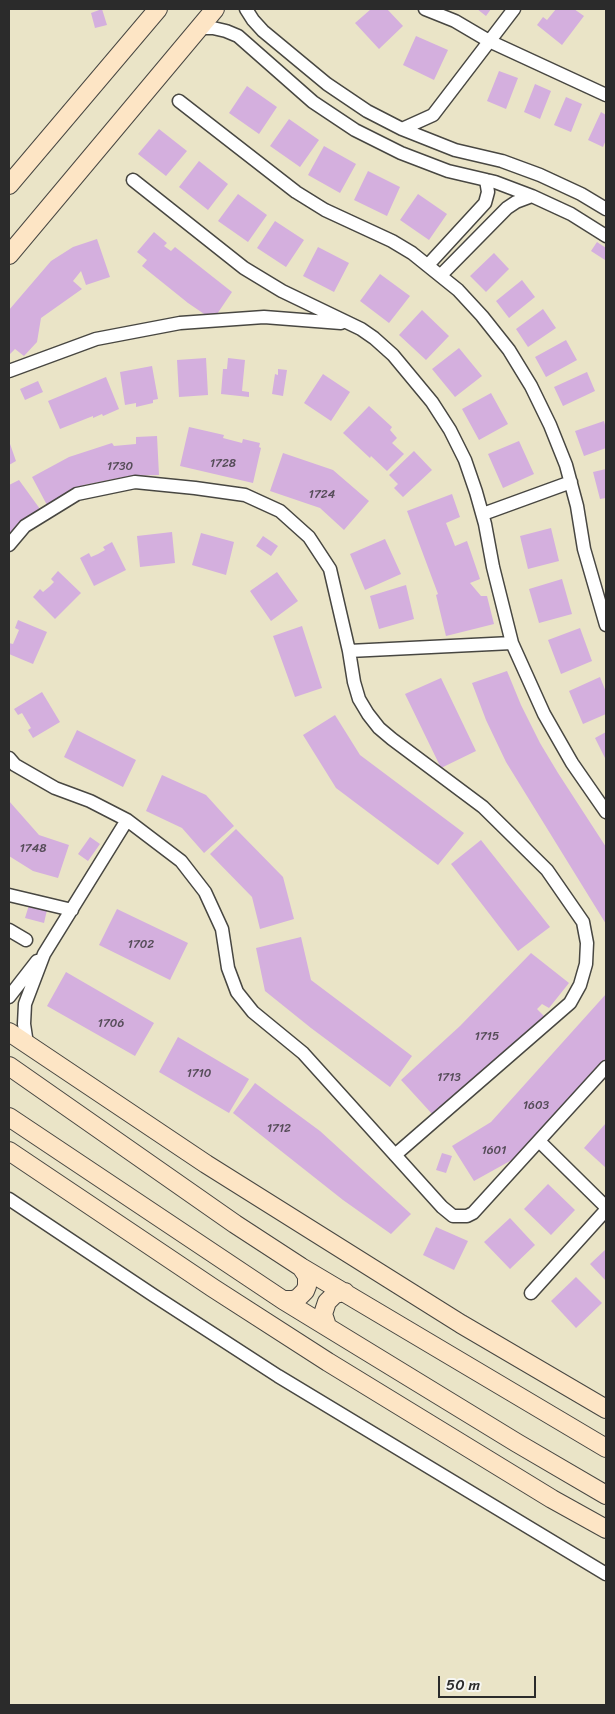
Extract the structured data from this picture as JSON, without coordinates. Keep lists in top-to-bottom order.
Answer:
{
  "house_numbers": [
    "1728",
    "1730",
    "1724",
    "1748",
    "1702",
    "1706",
    "1715",
    "1710",
    "1713",
    "1603",
    "1712",
    "1601"
  ],
  "scale_bar": "50 m"
}
